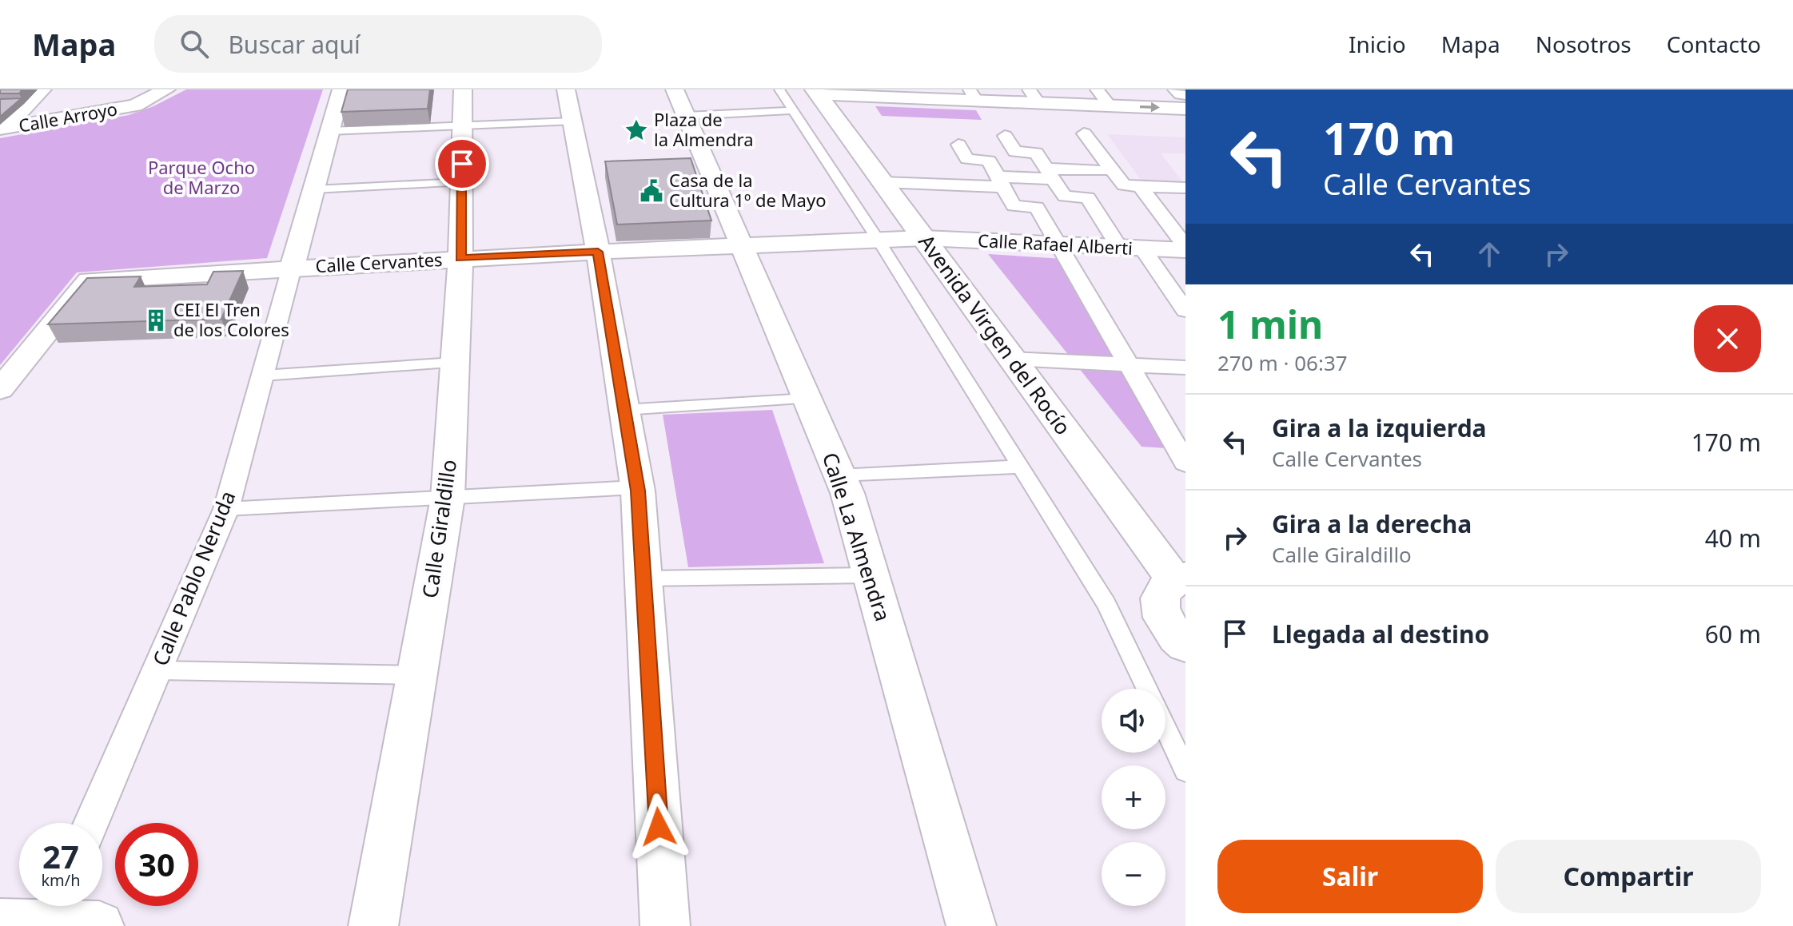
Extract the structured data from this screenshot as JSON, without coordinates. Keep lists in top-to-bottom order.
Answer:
{
  "streets": {
    "street": [
      "Calle Arroyo",
      "Calle Rafael Alberti",
      "Calle Cervantes",
      "Avenida Virgen del Rocío",
      "Calle Giraldillo",
      "Calle La Almendra",
      "Calle Pablo Neruda"
    ]
  },
  "crossings": [
    ["Calle Rafael Alberti", "Calle Cervantes"],
    ["Calle Rafael Alberti", "Avenida Virgen del Rocío"],
    ["Calle Cervantes", "Avenida Virgen del Rocío"],
    ["Calle Cervantes", "Calle Giraldillo"],
    ["Calle Cervantes", "Calle La Almendra"],
    ["Calle Cervantes", "Calle Pablo Neruda"]
  ],
  "parks": ["Parque Ocho de Marzo"],
  "places": {
    "place": ["Plaza de la Almendra"],
    "public building": ["Casa de la Cultura 1º de Mayo"],
    "building": ["CEI El Tren de los Colores"]
  },
  "page": {
    "header": "Mapa",
    "search": "Buscar aquí",
    "nav": [
      "Inicio",
      "Mapa",
      "Nosotros",
      "Contacto"
    ],
    "turn": ["170 m", "Calle Cervantes"],
    "heading": ["1 min", "270 m · 06:37"],
    "list": [
      {
        "name": "Gira a la izquierda",
        "note": "Calle Cervantes",
        "value": "170 m"
      },
      {
        "name": "Gira a la derecha",
        "note": "Calle Giraldillo",
        "value": "40 m"
      },
      {
        "name": "Llegada al destino",
        "value": "60 m"
      }
    ],
    "map_buttons": ["+", "−"],
    "speed": "27 km/h",
    "limit": "30",
    "buttons": ["Salir", "Compartir"]
  }
}
